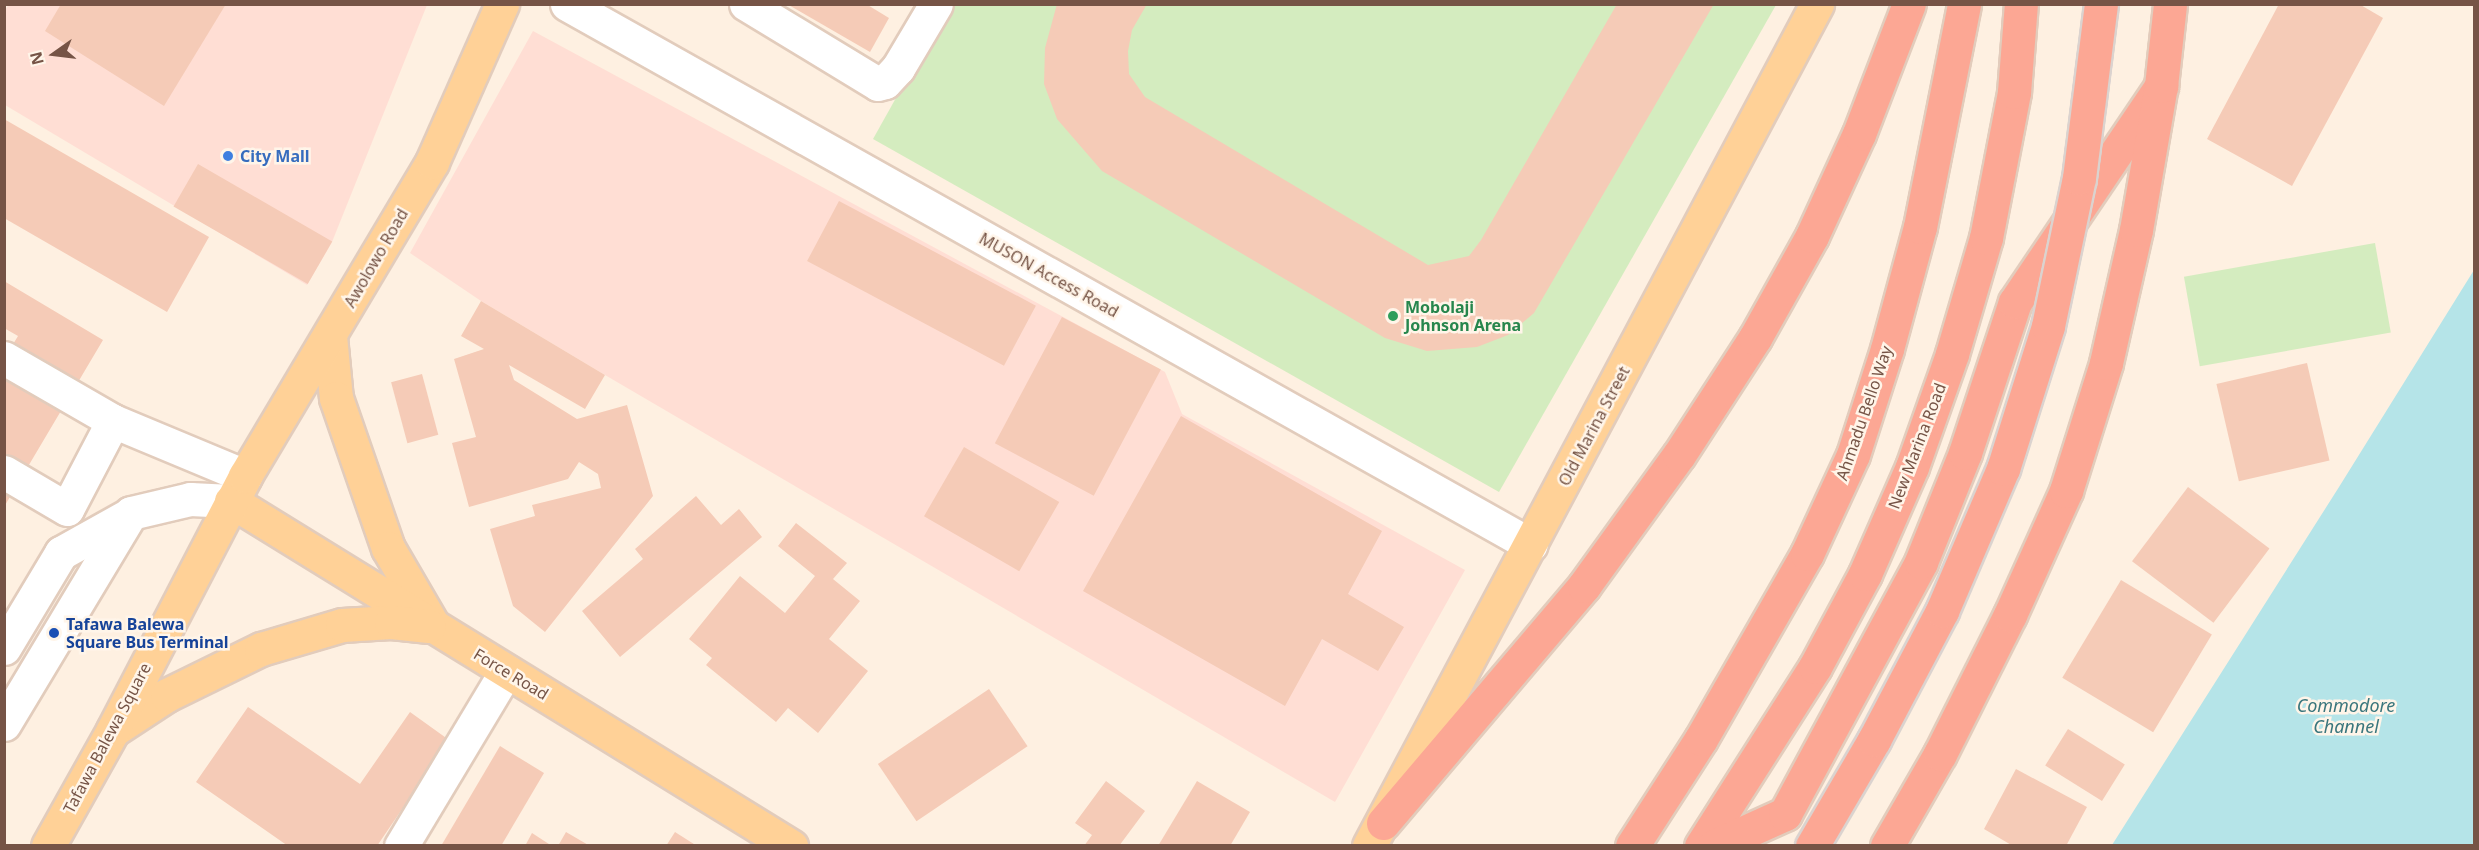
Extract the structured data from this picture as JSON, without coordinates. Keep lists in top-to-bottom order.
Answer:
{
  "streets": {
    "highway": ["Ahmadu Bello Way", "New Marina Road"],
    "main road": [
      "Awolowo Road",
      "Old Marina Street",
      "Force Road",
      "Tafawa Balewa Square"
    ],
    "lane": ["MUSON Access Road"]
  },
  "crossings": [
    ["Awolowo Road", "Force Road"],
    ["Awolowo Road", "Tafawa Balewa Square"],
    ["MUSON Access Road", "Old Marina Street"],
    ["Force Road", "Tafawa Balewa Square"]
  ],
  "water": ["Commodore Channel"],
  "places": ["City Mall", "Mobolaji Johnson Arena", "Tafawa Balewa Square Bus Terminal"],
  "north": "left"
}
